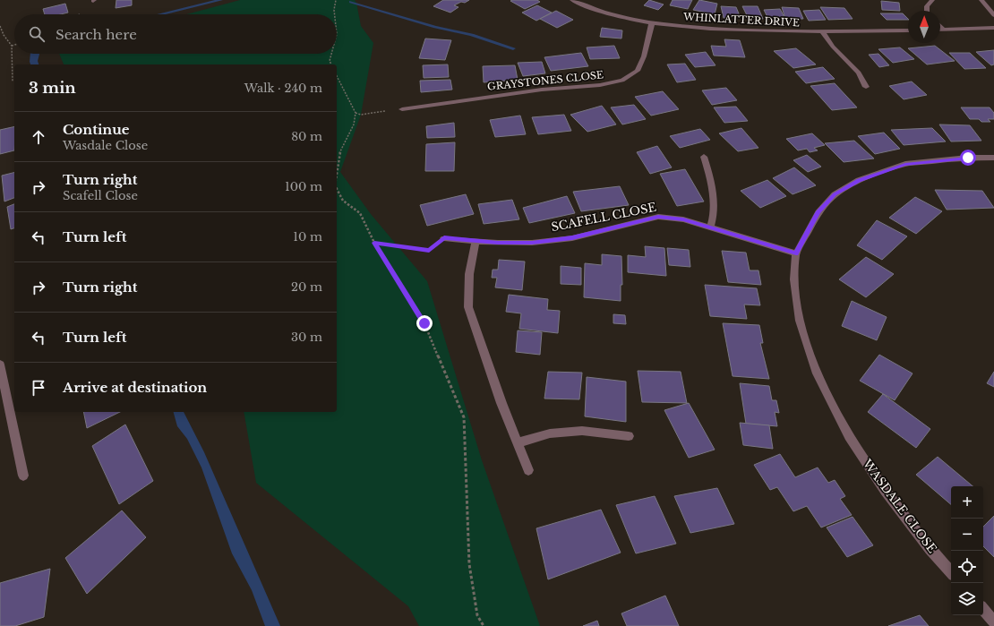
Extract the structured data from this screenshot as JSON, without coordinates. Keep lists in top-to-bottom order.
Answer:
{
  "streets": {
    "street": [
      "WHINLATTER DRIVE",
      "GRAYSTONES CLOSE",
      "SCAFELL CLOSE",
      "WASDALE CLOSE"
    ]
  },
  "crossings": [
    ["WHINLATTER DRIVE", "GRAYSTONES CLOSE"],
    ["SCAFELL CLOSE", "WASDALE CLOSE"]
  ],
  "north": "top",
  "page": {
    "search": "Search here",
    "heading": ["3 min", "Walk · 240 m"],
    "list": [
      ["Continue", "Wasdale Close", "80 m"],
      ["Turn right", "Scafell Close", "100 m"],
      ["Turn left", "10 m"],
      ["Turn right", "20 m"],
      ["Turn left", "30 m"],
      "Arrive at destination"
    ],
    "map_buttons": ["+", "−"]
  }
}
